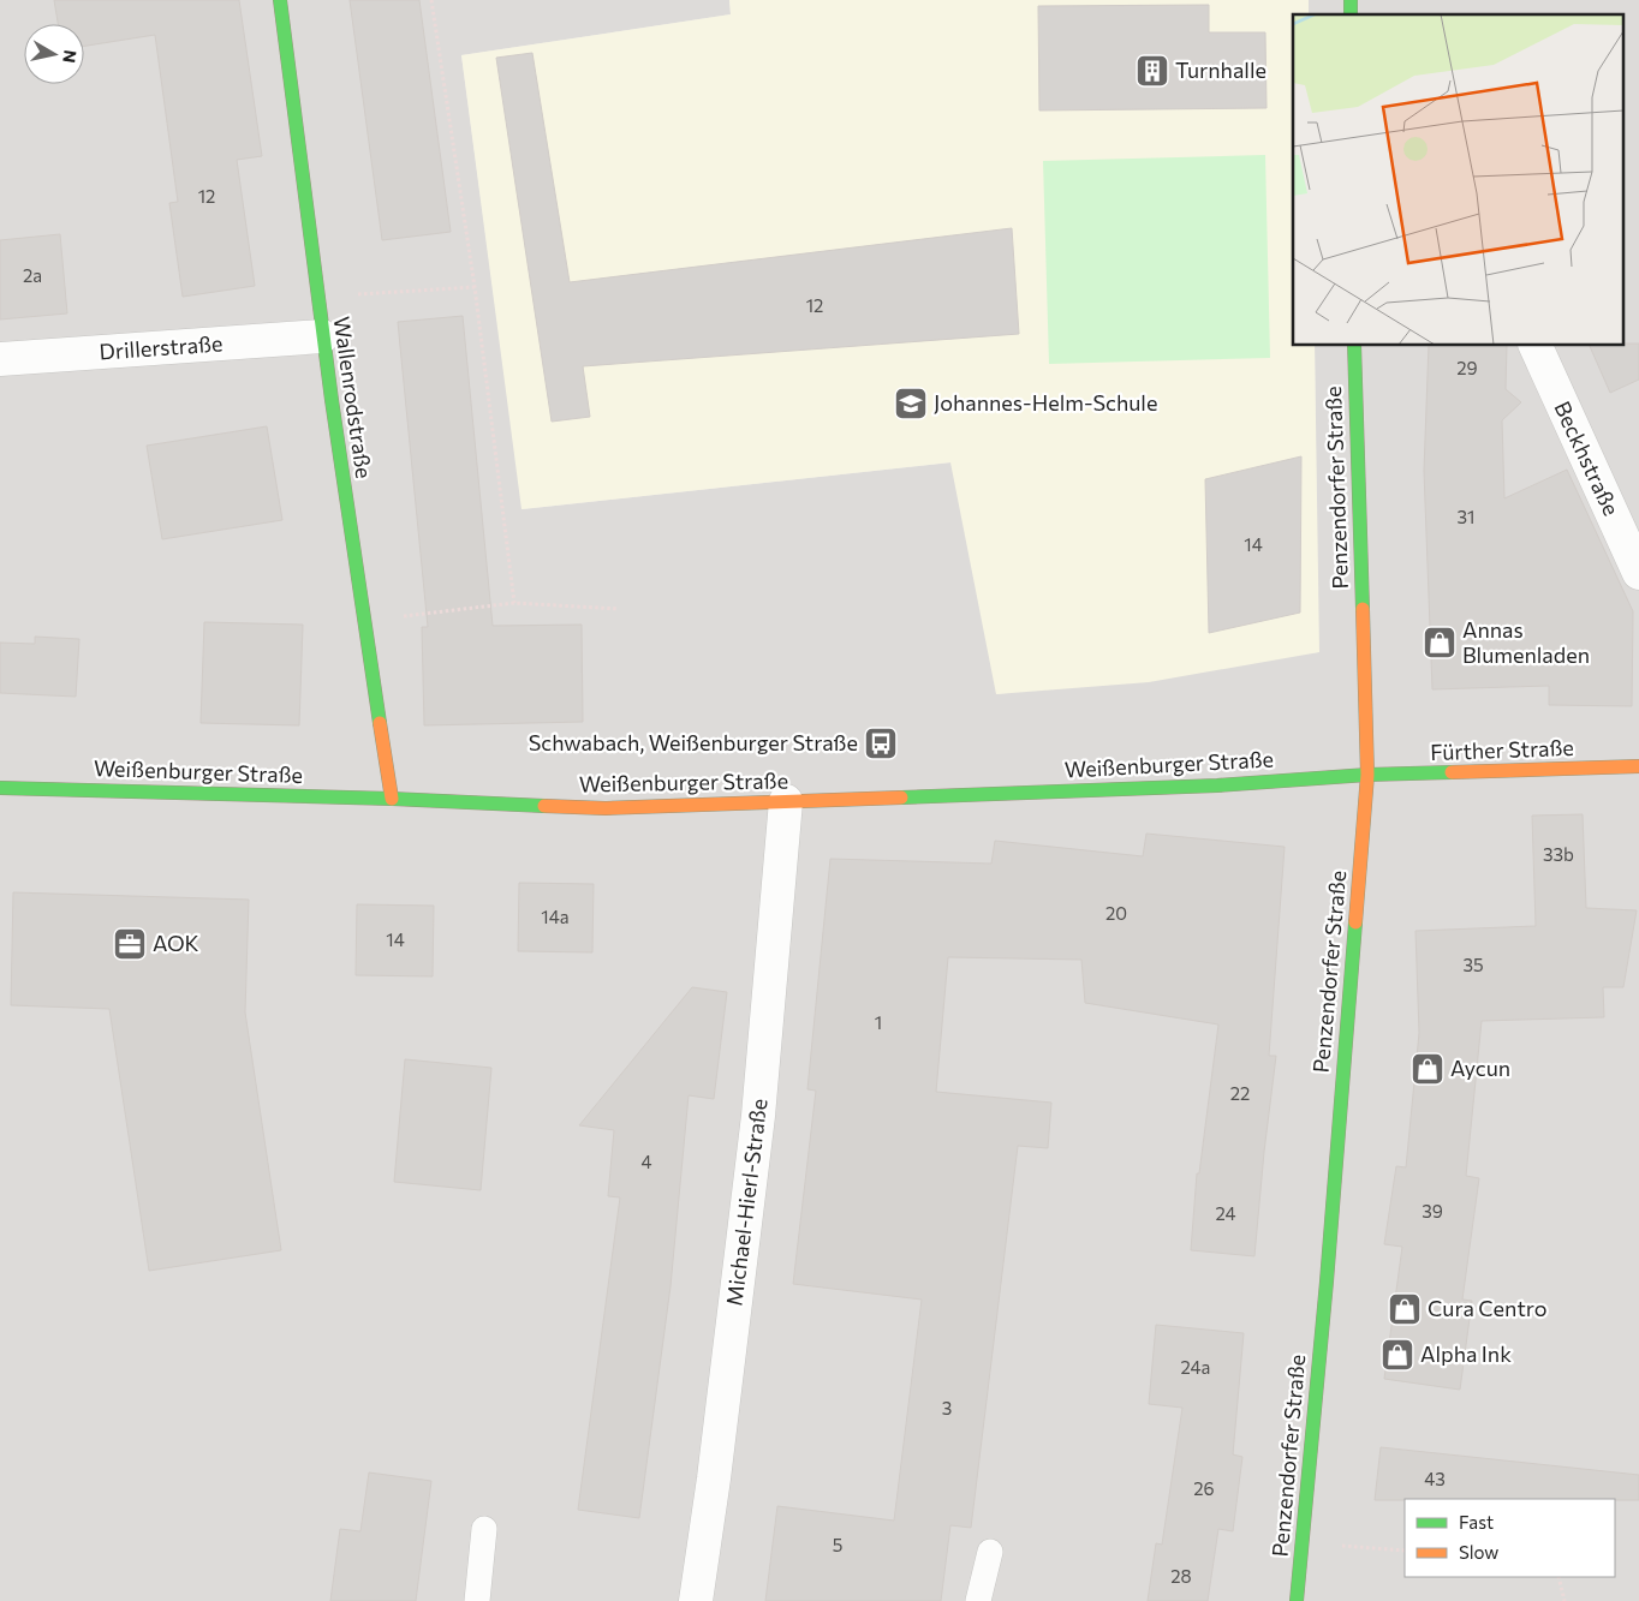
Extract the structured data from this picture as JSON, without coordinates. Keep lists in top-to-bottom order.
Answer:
{
  "streets": {
    "main road": [
      "Wallenrodstraße",
      "Penzendorfer Straße",
      "Fürther Straße",
      "Weißenburger Straße"
    ],
    "street": ["Drillerstraße", "Beckhstraße", "Michael-Hierl-Straße"]
  },
  "crossings": [
    ["Drillerstraße", "Wallenrodstraße"],
    ["Wallenrodstraße", "Weißenburger Straße"],
    ["Penzendorfer Straße", "Fürther Straße"],
    ["Penzendorfer Straße", "Weißenburger Straße"],
    ["Fürther Straße", "Weißenburger Straße"],
    ["Weißenburger Straße", "Michael-Hierl-Straße"]
  ],
  "places": {
    "building": ["Turnhalle"],
    "school or university": ["Johannes-Helm-Schule"],
    "shop": [
      "Annas Blumenladen",
      "Aycun",
      "Cura Centro",
      "Alpha Ink"
    ],
    "bus stop": ["Schwabach, Weißenburger Straße"],
    "office": ["AOK"]
  },
  "house_numbers": [
    "12",
    "2a",
    "12",
    "29",
    "31",
    "14",
    "33b",
    "20",
    "14a",
    "14",
    "35",
    "1",
    "22",
    "4",
    "39",
    "24",
    "24a",
    "3",
    "43",
    "26",
    "5",
    "28"
  ],
  "legend": ["Fast", "Slow"],
  "north": "right"
}
